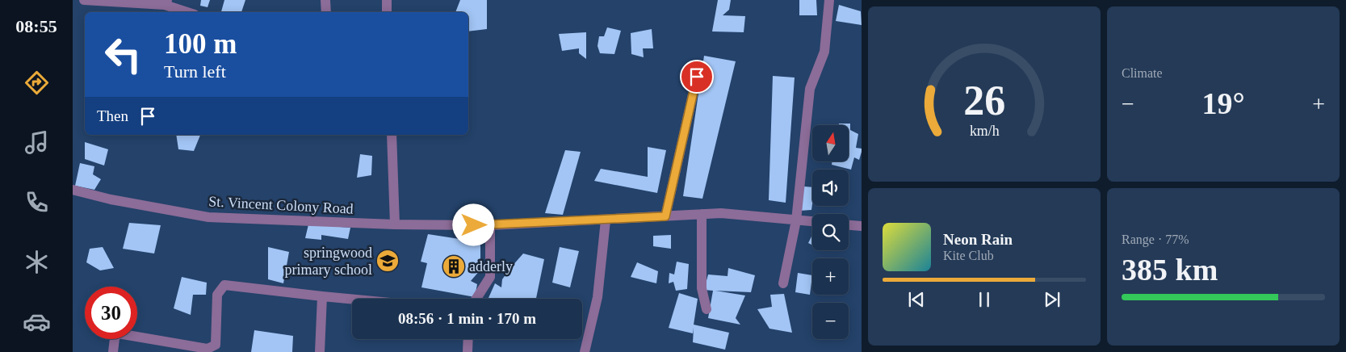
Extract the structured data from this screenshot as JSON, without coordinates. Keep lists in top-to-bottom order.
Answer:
{
  "streets": {
    "street": ["St. Vincent Colony Road"]
  },
  "places": {
    "school or university": ["springwood primary school"],
    "building": ["adderly"]
  },
  "north": "top",
  "page": {
    "tabs": "08:55",
    "tile": [
      "Climate",
      ["Range · 77%", "385 km"]
    ],
    "turn": ["100 m", "Turn left"],
    "heat": ["−", "19°", "+"],
    "then": "Then",
    "map_buttons": ["+", "−"],
    "song": ["Neon Rain", "Kite Club"],
    "limit": "30",
    "trip": "08:56 · 1 min · 170 m",
    "gauge": ["26", "km/h"]
  }
}
